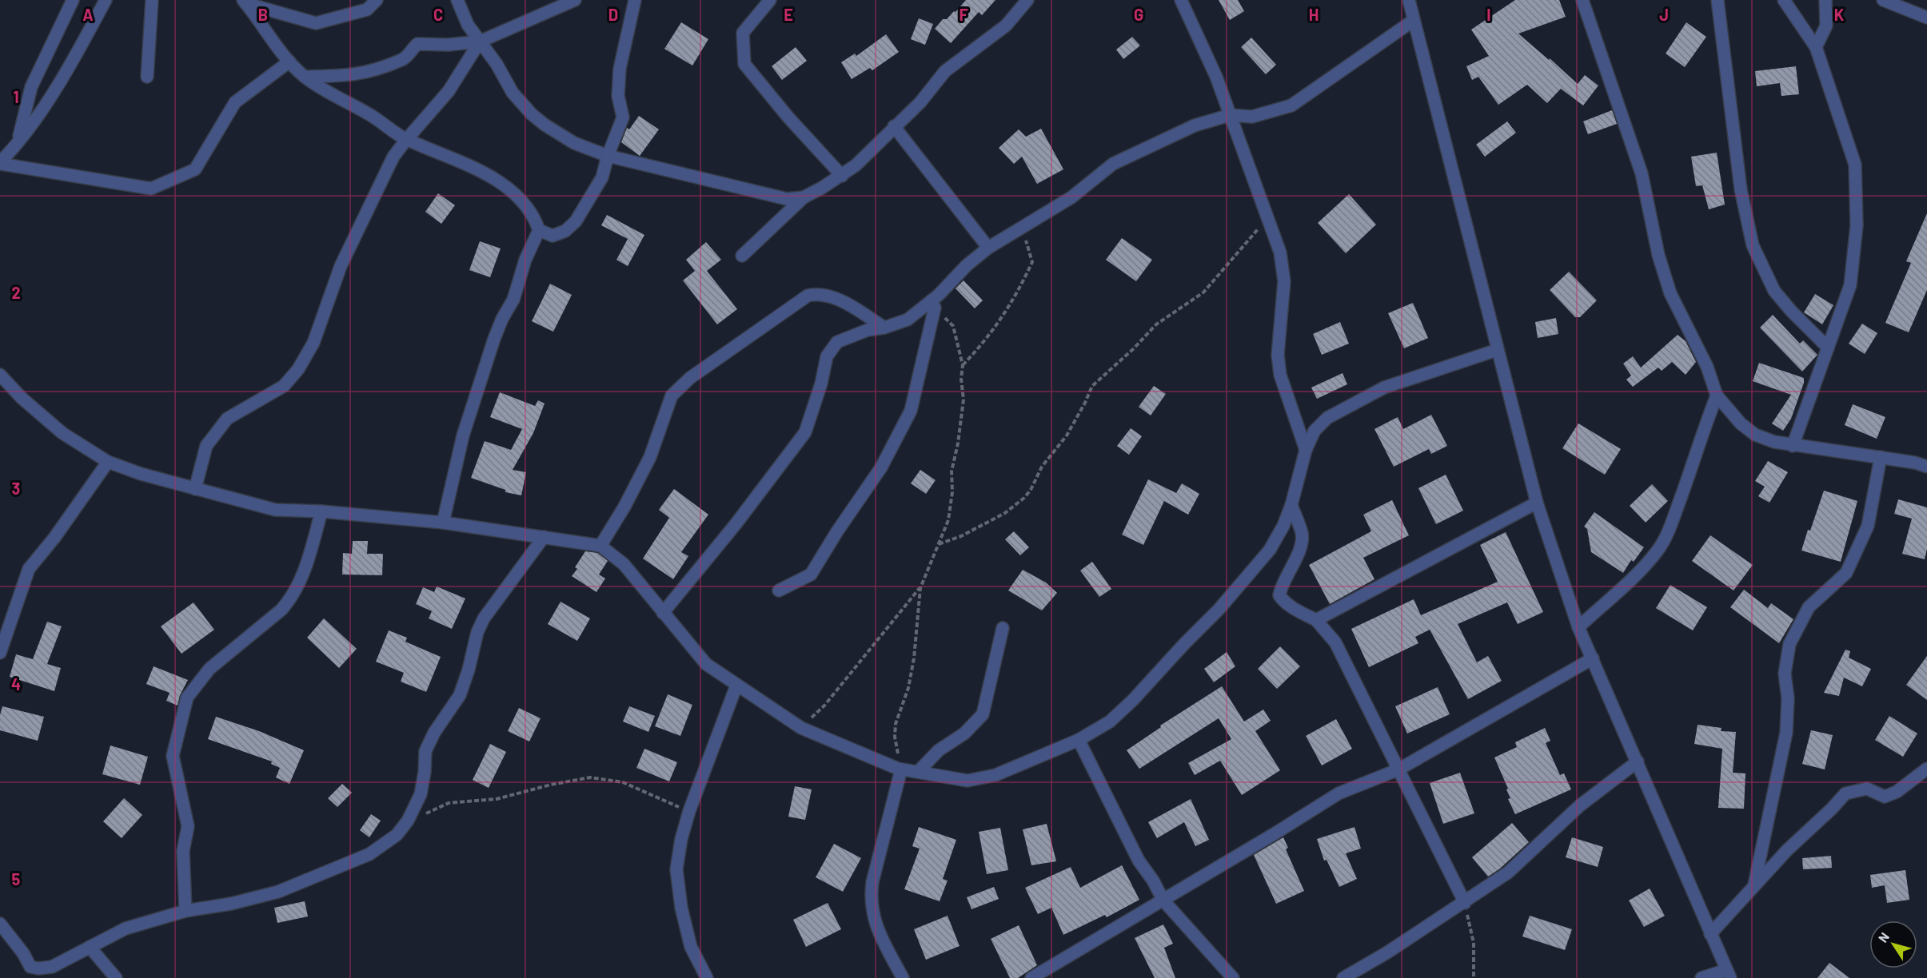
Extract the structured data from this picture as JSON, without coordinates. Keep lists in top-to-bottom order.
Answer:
{
  "north": "top left",
  "grid": {
    "columns": [
      "A",
      "B",
      "C",
      "D",
      "E",
      "F",
      "G",
      "H",
      "I",
      "J",
      "K"
    ],
    "rows": [
      "1",
      "2",
      "3",
      "4",
      "5"
    ]
  }
}
